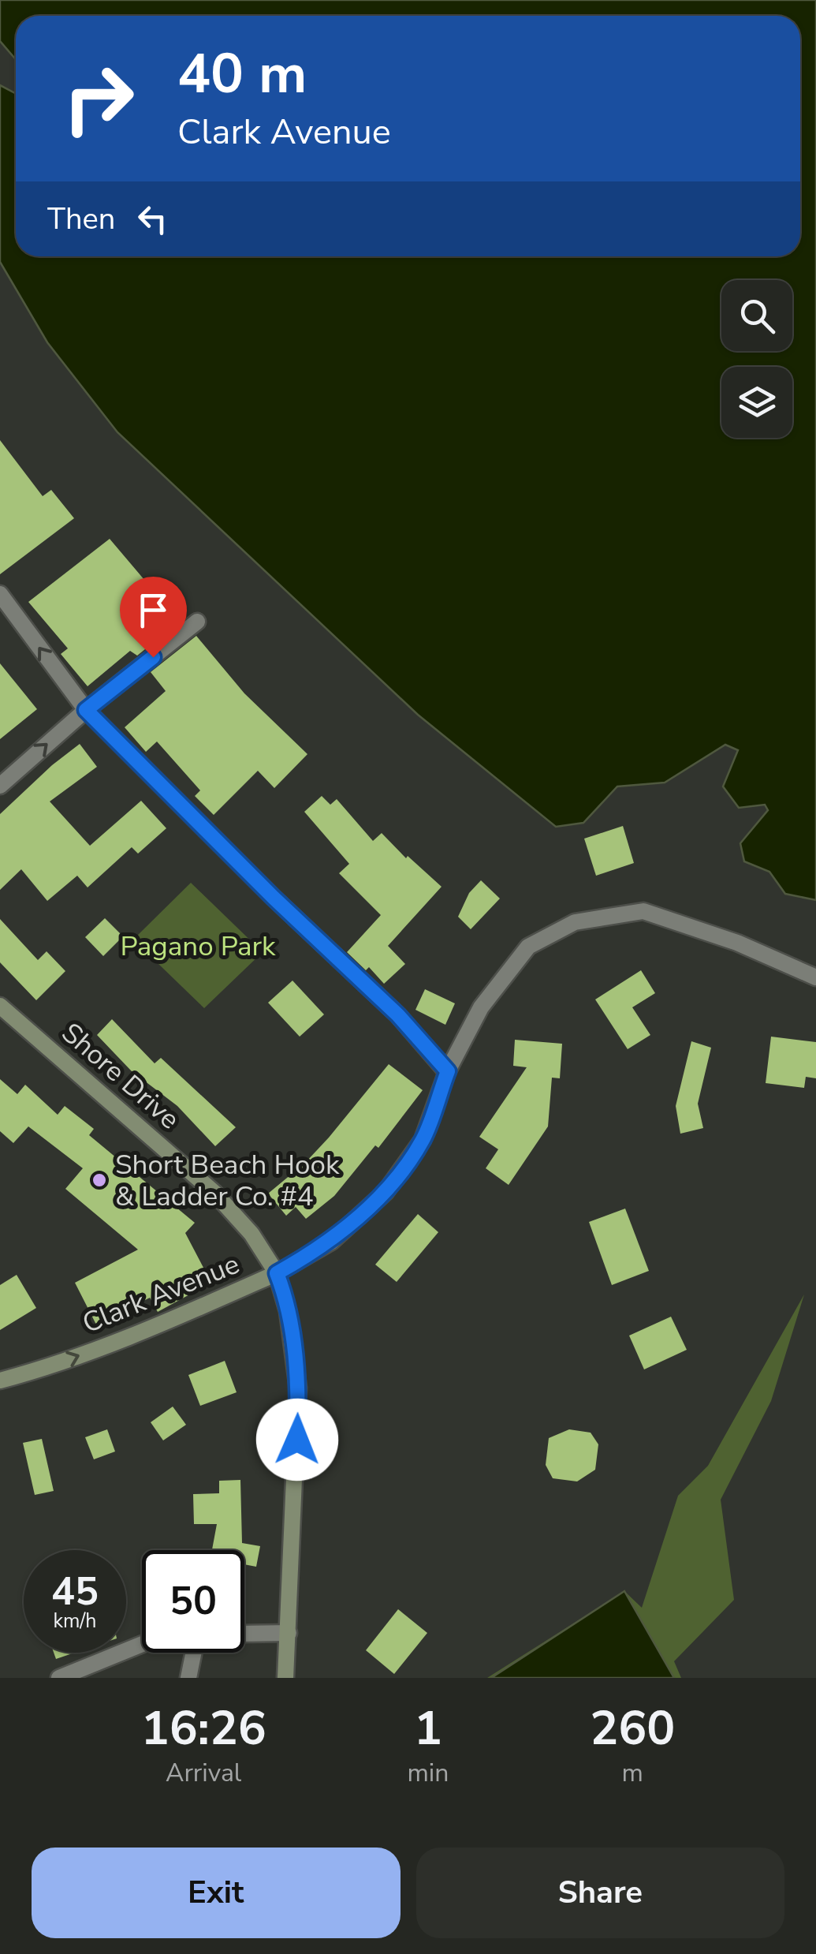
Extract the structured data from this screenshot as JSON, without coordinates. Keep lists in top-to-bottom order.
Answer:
{
  "streets": {
    "main road": ["Shore Drive", "Clark Avenue"]
  },
  "crossings": [
    ["Shore Drive", "Clark Avenue"]
  ],
  "parks": ["Pagano Park"],
  "places": ["Short Beach Hook & Ladder Co. #4"],
  "page": {
    "turn": ["40 m", "Clark Avenue"],
    "then": "Then",
    "speed": "45 km/h",
    "limit": "50",
    "eta": [
      "16:26",
      "Arrival",
      "1",
      "min",
      "260",
      "m"
    ],
    "buttons": ["Exit", "Share"]
  }
}
